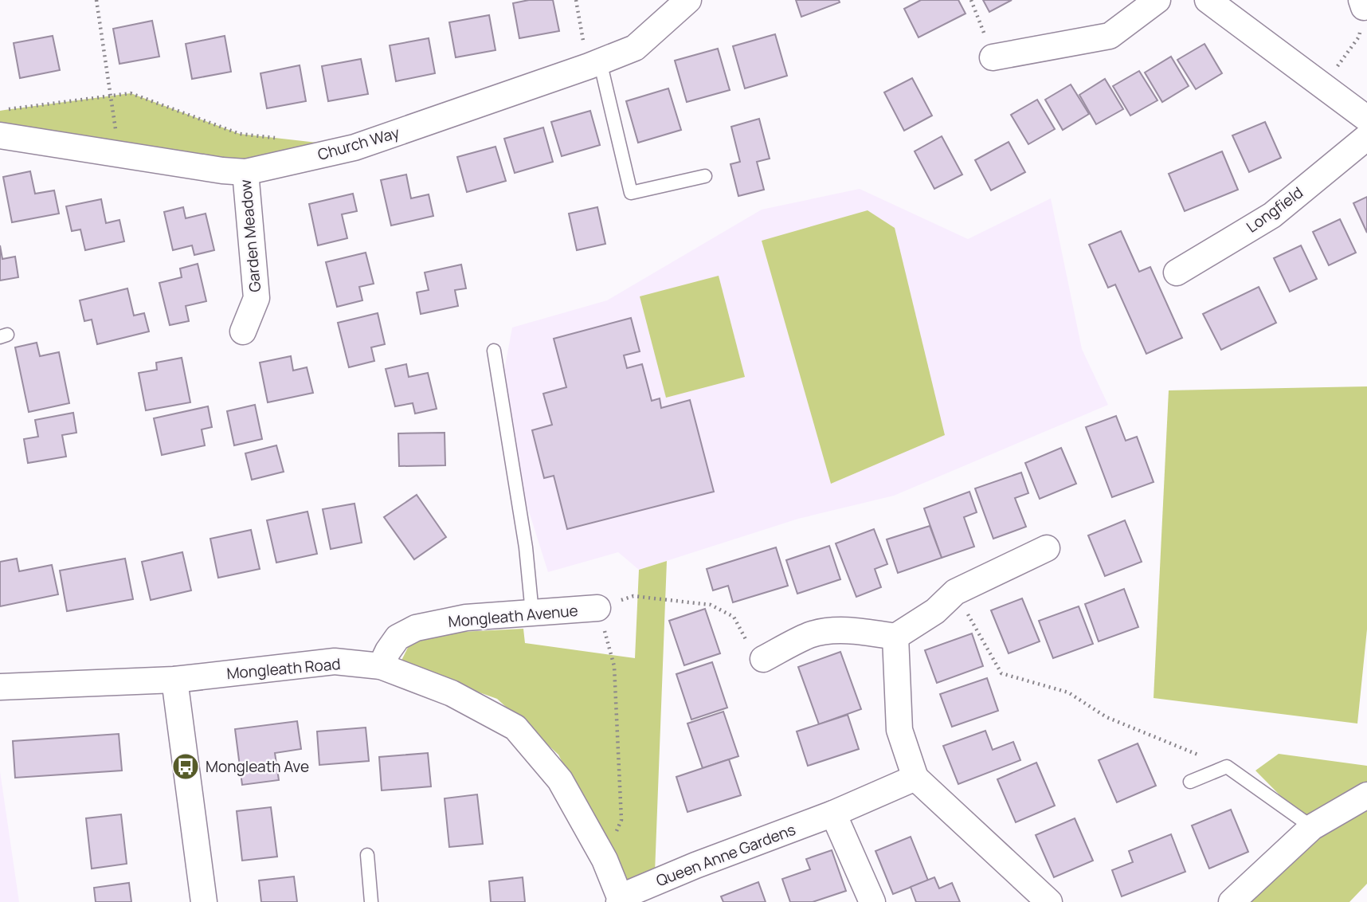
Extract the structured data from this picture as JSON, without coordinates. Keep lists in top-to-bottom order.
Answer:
{
  "streets": {
    "street": [
      "Church Way",
      "Longfield",
      "Garden Meadow",
      "Mongleath Avenue",
      "Mongleath Road",
      "Queen Anne Gardens"
    ]
  },
  "crossings": [
    ["Church Way", "Garden Meadow"],
    ["Mongleath Avenue", "Mongleath Road"],
    ["Mongleath Road", "Queen Anne Gardens"]
  ],
  "places": {
    "bus stop": ["Mongleath Ave"]
  }
}
